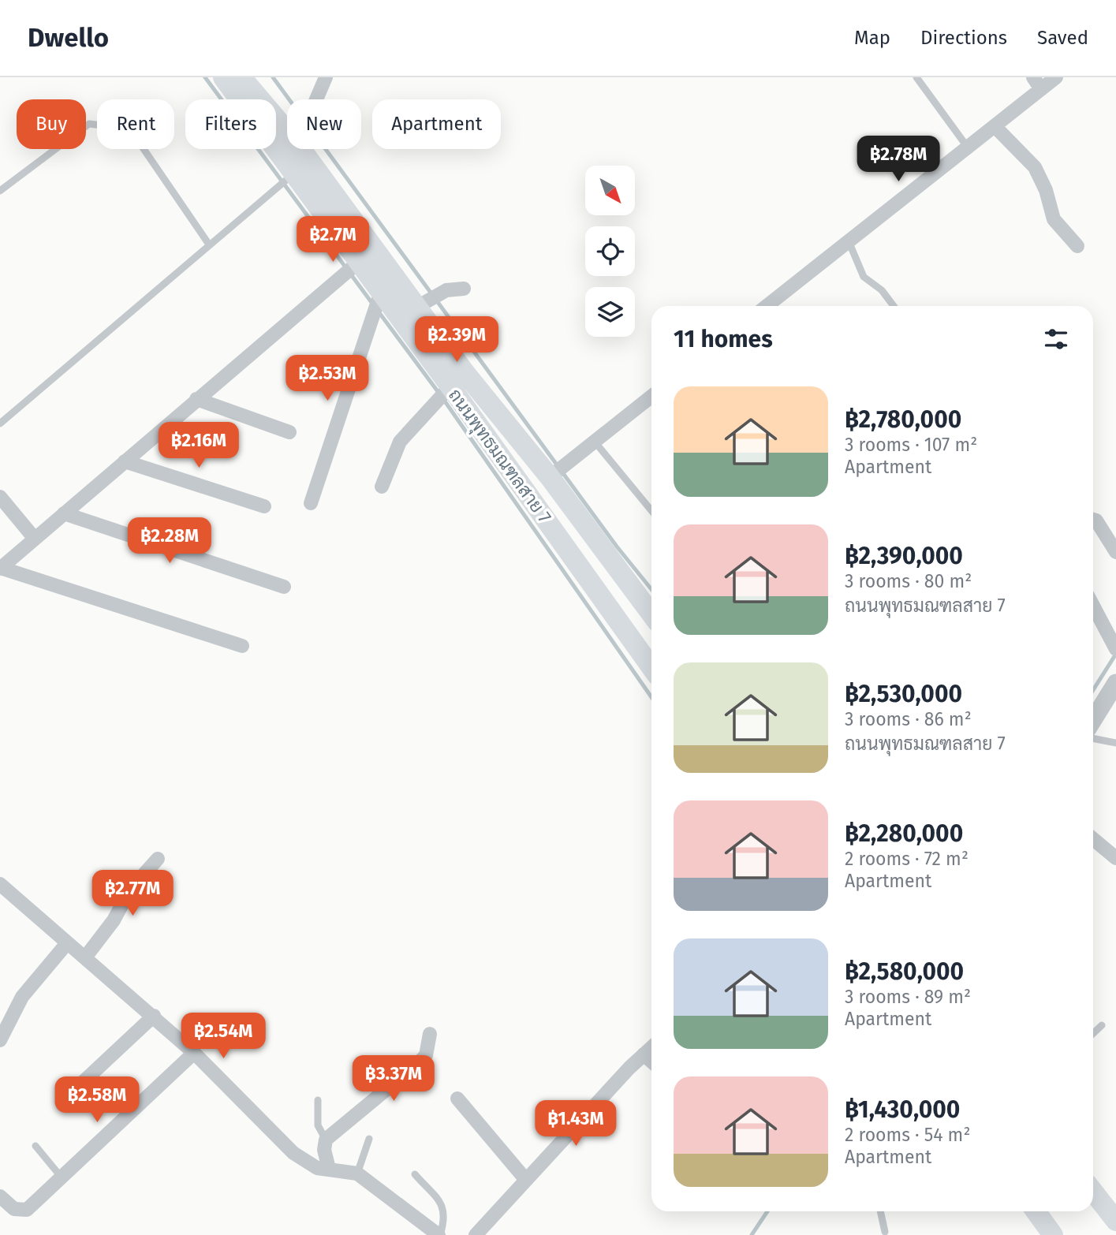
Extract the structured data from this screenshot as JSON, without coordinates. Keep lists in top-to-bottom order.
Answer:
{
  "streets": {
    "main road": ["ถนนพุทธมณฑลสาย 7"]
  },
  "north": "bottom right",
  "page": {
    "header": "Dwello",
    "nav": ["Map", "Directions", "Saved"],
    "chip": [
      "Buy",
      "Rent",
      "Filters",
      "New",
      "Apartment"
    ],
    "price": [
      "฿2.78M",
      "฿2.7M",
      "฿2.39M",
      "฿2.53M",
      "฿2.16M",
      "฿2.28M",
      "฿2.77M",
      "฿2.54M",
      "฿3.37M",
      "฿2.58M",
      "฿1.43M"
    ],
    "heading": "11 homes",
    "list": [
      {
        "name": "฿2,780,000",
        "note": "3 rooms · 107 m² · Apartment"
      },
      {
        "name": "฿2,390,000",
        "note": "3 rooms · 80 m² · ถนนพุทธมณฑลสาย 7"
      },
      {
        "name": "฿2,530,000",
        "note": "3 rooms · 86 m² · ถนนพุทธมณฑลสาย 7"
      },
      {
        "name": "฿2,280,000",
        "note": "2 rooms · 72 m² · Apartment"
      },
      {
        "name": "฿2,580,000",
        "note": "3 rooms · 89 m² · Apartment"
      },
      {
        "name": "฿1,430,000",
        "note": "2 rooms · 54 m² · Apartment"
      }
    ]
  }
}
